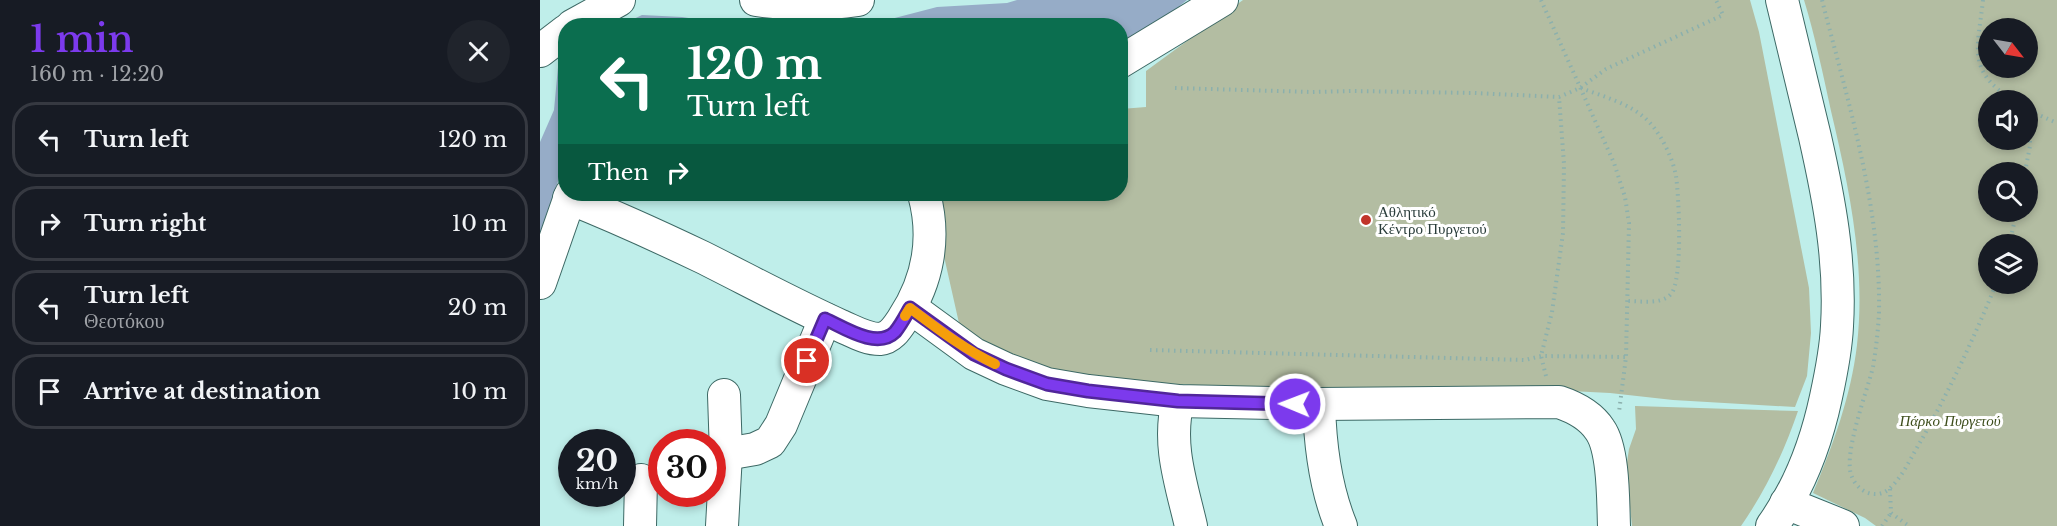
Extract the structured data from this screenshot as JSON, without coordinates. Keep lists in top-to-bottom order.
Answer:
{
  "parks": ["Πάρκο Πυργετού"],
  "places": ["Αθλητικό Κέντρο Πυργετού"],
  "north": "bottom right",
  "page": {
    "heading": ["1 min", "160 m · 12:20"],
    "turn": ["120 m", "Turn left"],
    "list": [
      {
        "name": "Turn left",
        "value": "120 m"
      },
      {
        "name": "Turn right",
        "value": "10 m"
      },
      {
        "name": "Turn left",
        "note": "Θεοτόκου",
        "value": "20 m"
      },
      {
        "name": "Arrive at destination",
        "value": "10 m"
      }
    ],
    "then": "Then",
    "speed": "20 km/h",
    "limit": "30"
  }
}
